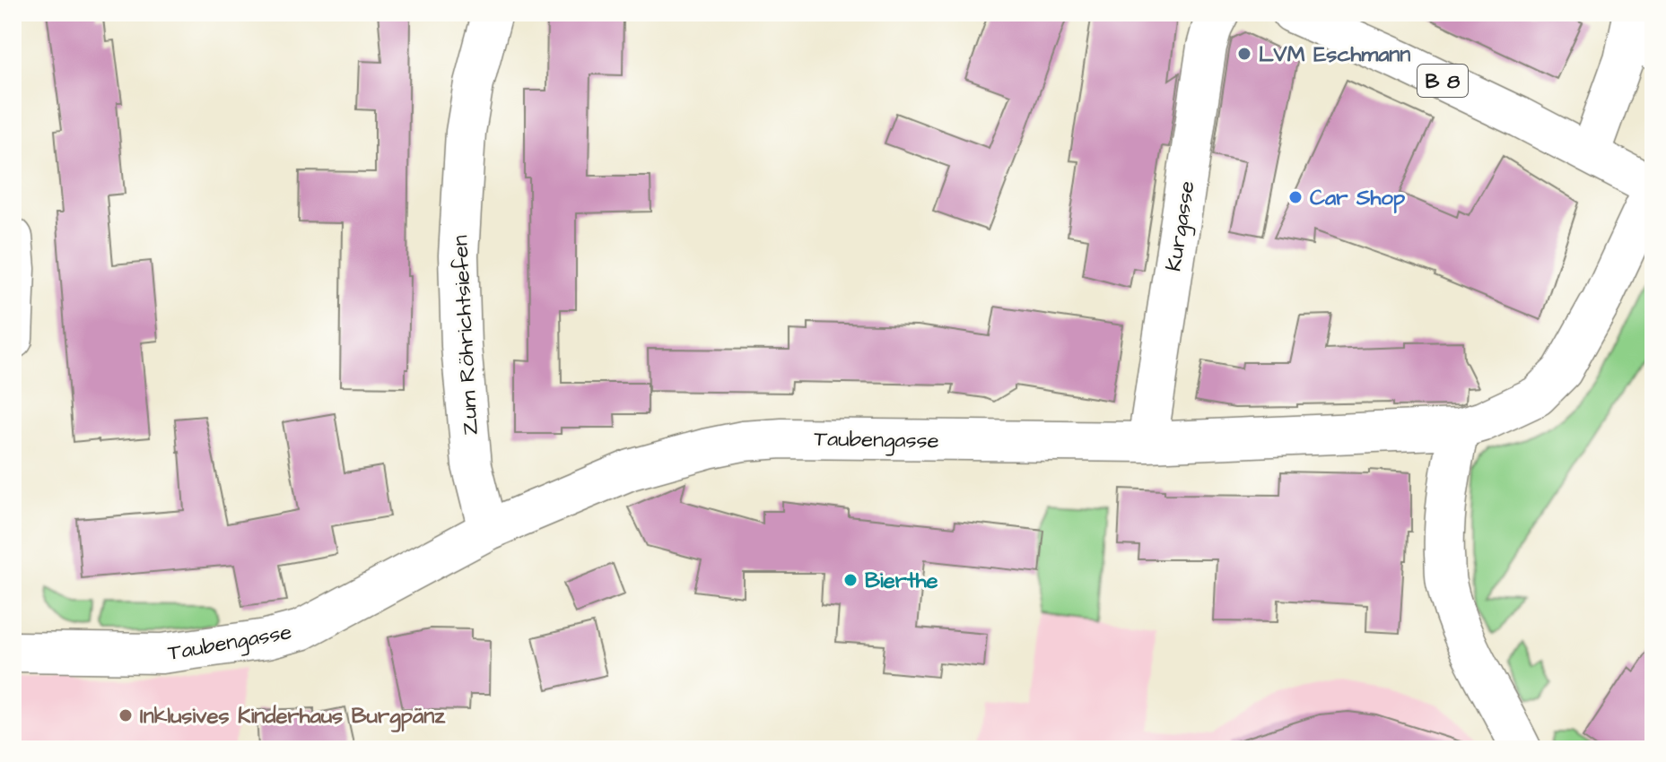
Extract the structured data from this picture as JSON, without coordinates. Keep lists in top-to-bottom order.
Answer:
{
  "streets": {
    "street": [
      "B 8",
      "Kurgasse",
      "Zum Röhrichtsiefen",
      "Taubengasse"
    ]
  },
  "crossings": [
    ["B 8", "Taubengasse"],
    ["Kurgasse", "Taubengasse"],
    ["Zum Röhrichtsiefen", "Taubengasse"]
  ],
  "places": [
    "LVM Eschmann",
    "Car Shop",
    "Bierthe",
    "Inklusives Kinderhaus Burgpänz"
  ]
}
